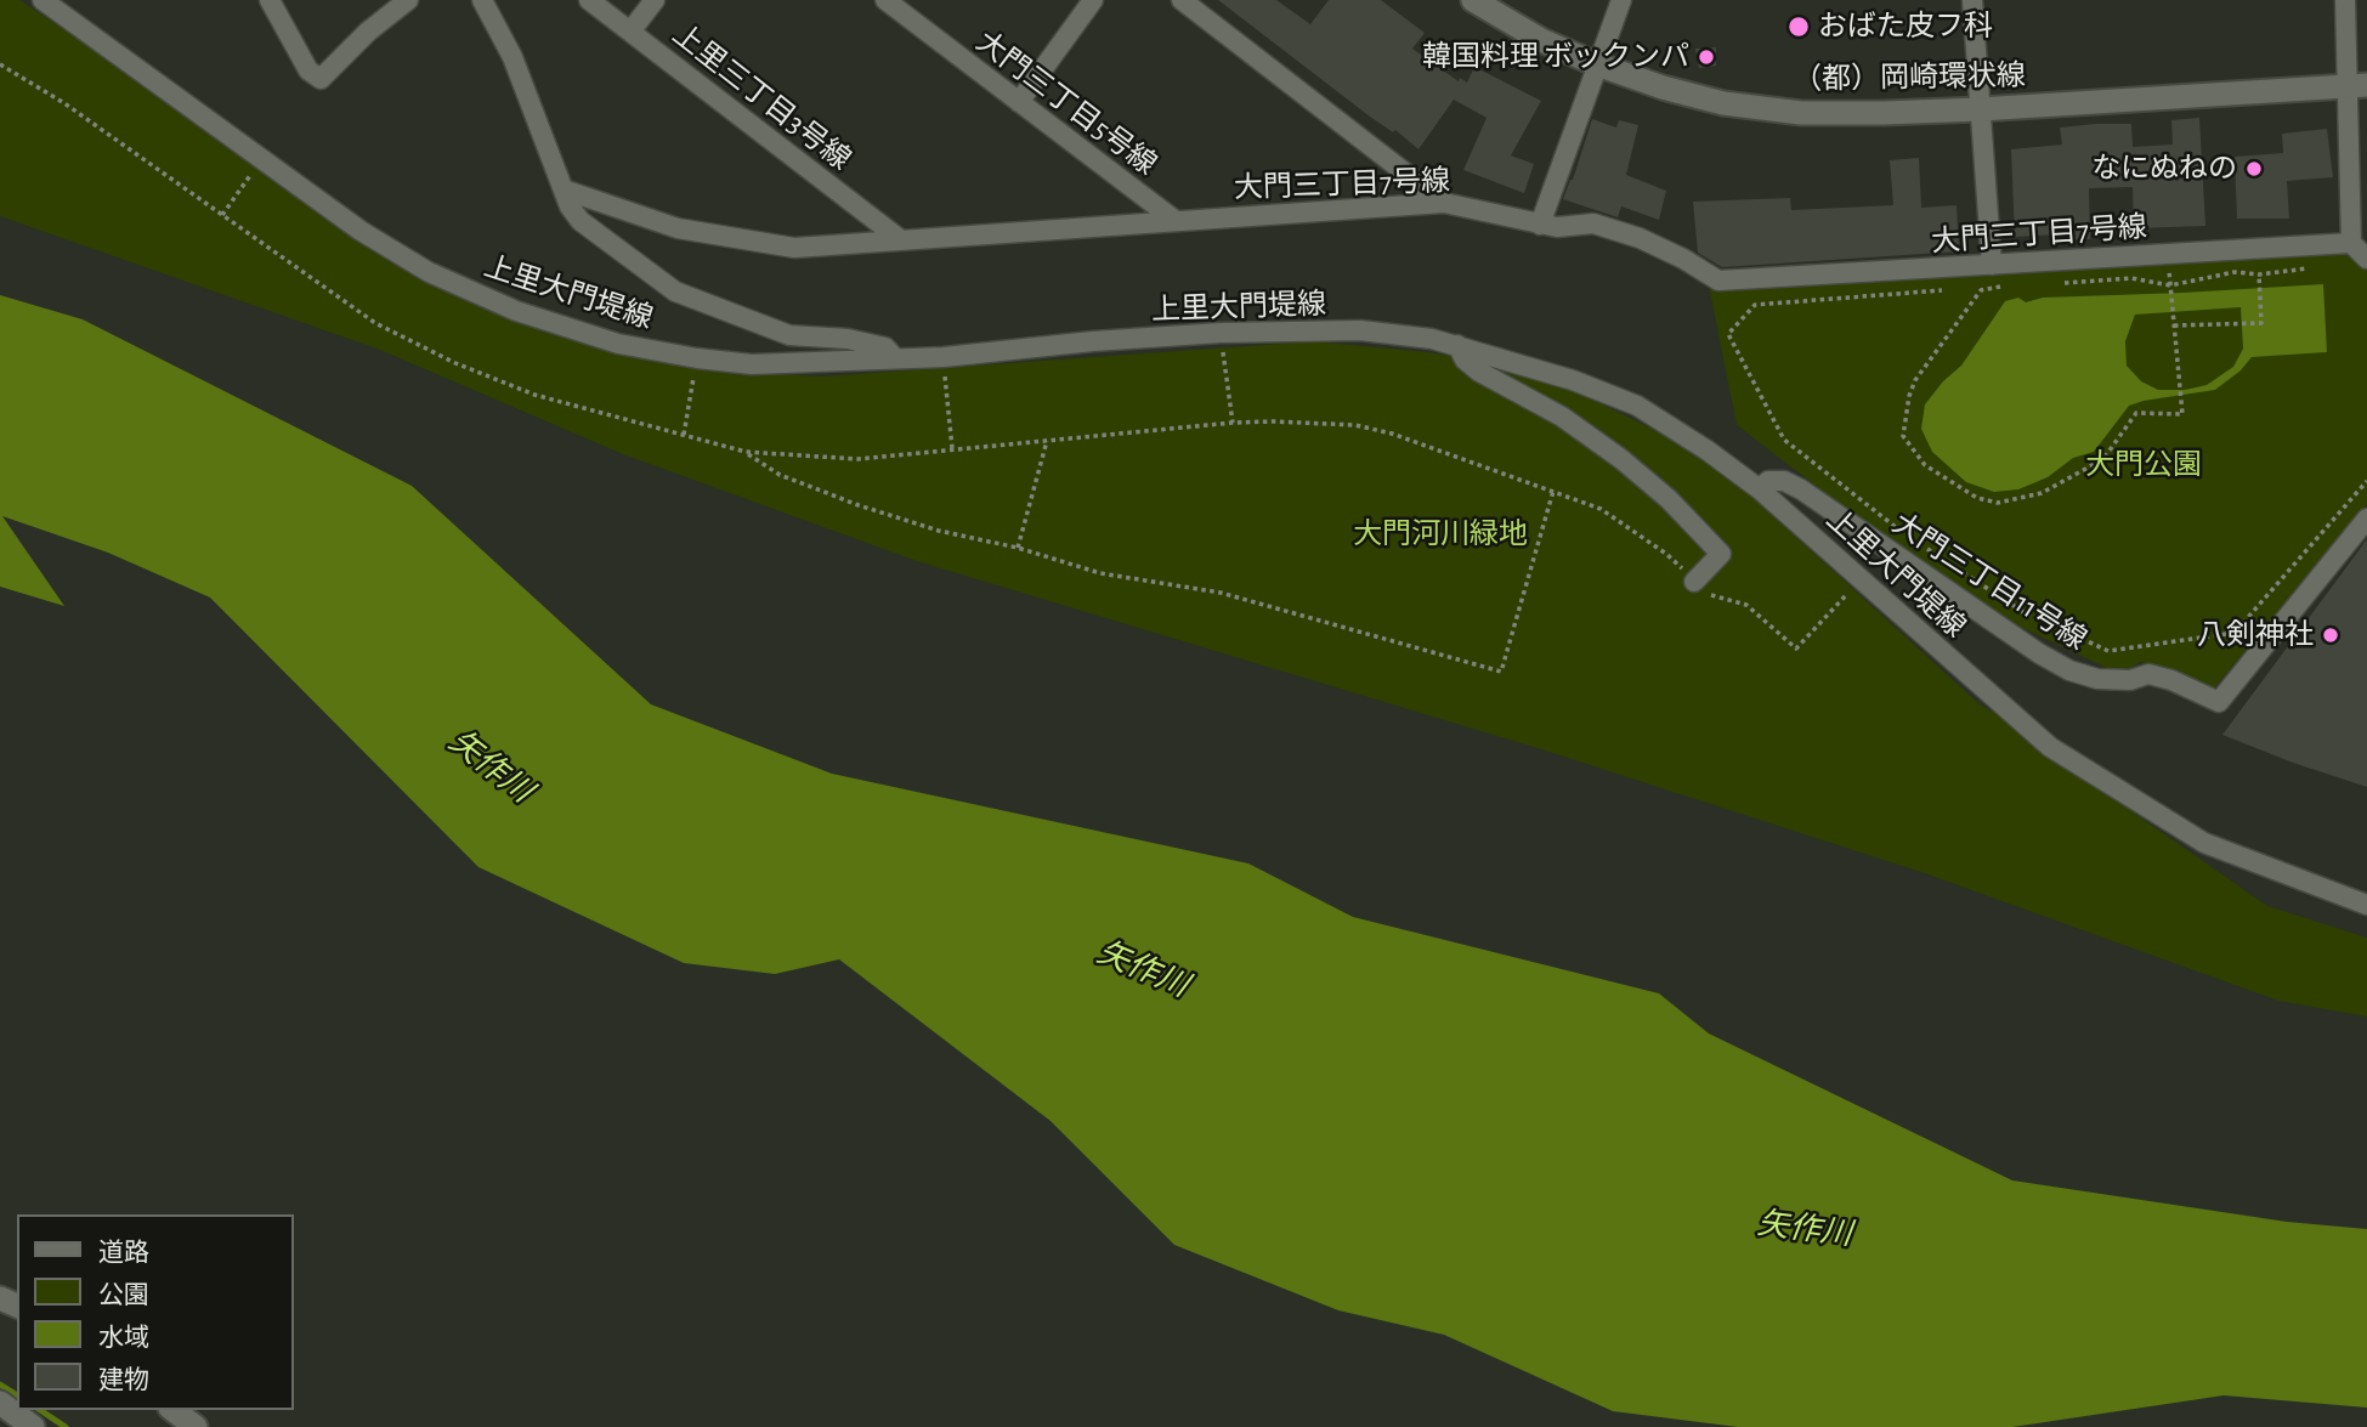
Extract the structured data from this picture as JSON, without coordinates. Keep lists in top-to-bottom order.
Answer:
{
  "streets": {
    "street": [
      "（都）岡崎環状線",
      "上里三丁目3号線",
      "大門三丁目5号線",
      "大門三丁目7号線",
      "上里大門堤線",
      "大門三丁目11号線"
    ]
  },
  "crossings": [
    ["上里三丁目3号線", "大門三丁目7号線"],
    ["大門三丁目5号線", "大門三丁目7号線"],
    ["上里大門堤線", "大門三丁目11号線"]
  ],
  "water": ["矢作川"],
  "parks": ["大門公園", "大門河川緑地"],
  "places": [
    "おばた皮フ科",
    "韓国料理 ボックンパ",
    "なにぬねの",
    "八剣神社"
  ],
  "legend": [
    "道路",
    "公園",
    "水域",
    "建物"
  ]
}
